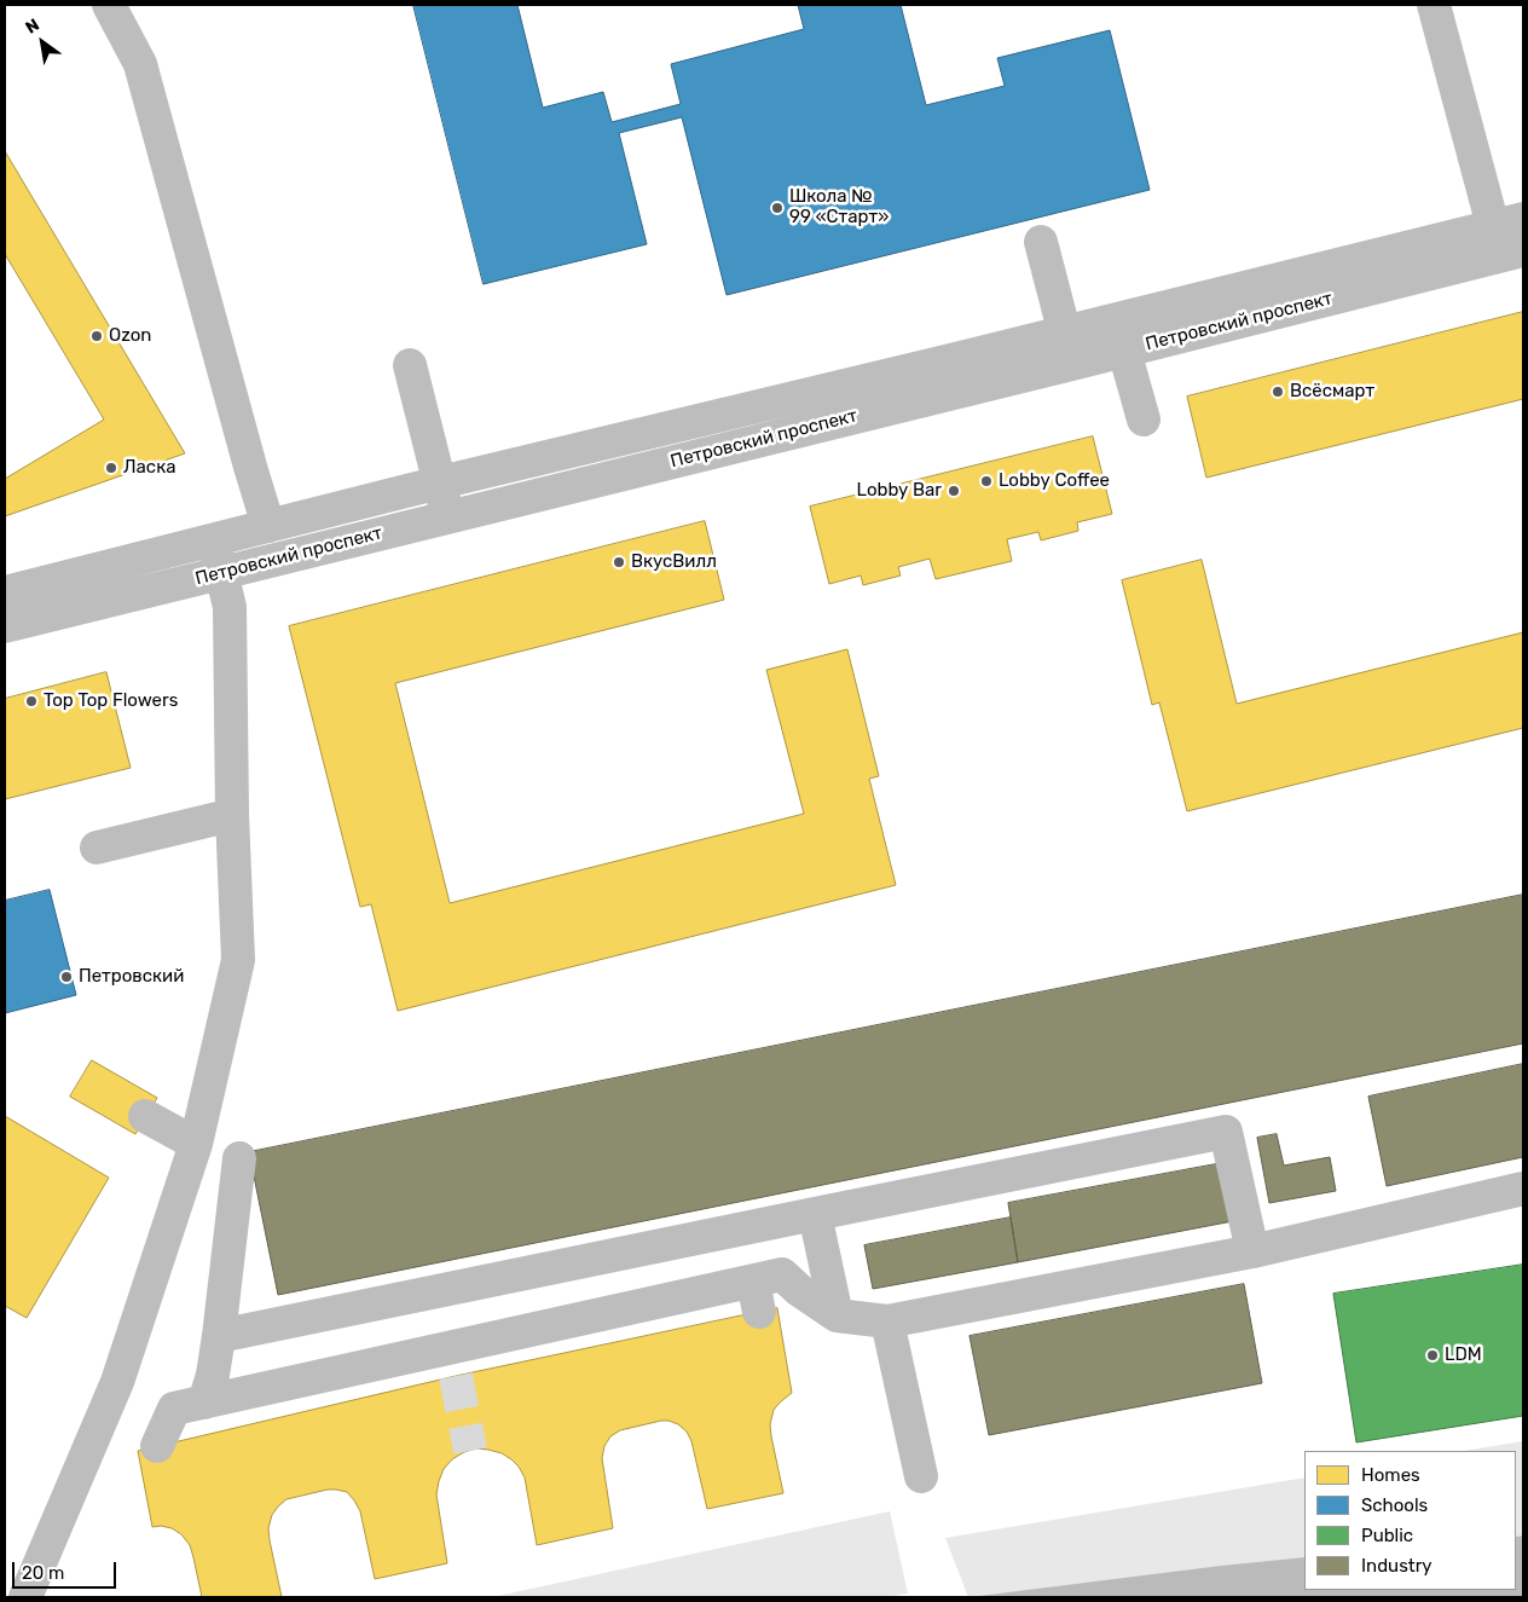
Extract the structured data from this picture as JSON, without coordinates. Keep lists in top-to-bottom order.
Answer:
{
  "streets": {
    "street": ["Петровский проспект"]
  },
  "places": [
    "Школа № 99 «Старт»",
    "Ozon",
    "Всёсмарт",
    "Ласка",
    "Lobby Coffee",
    "Lobby Bar",
    "ВкусВилл",
    "Top Top Flowers",
    "Петровский",
    "LDM"
  ],
  "legend": [
    "Homes",
    "Schools",
    "Public",
    "Industry"
  ],
  "scale_bar": "20 m",
  "north": "top left"
}
